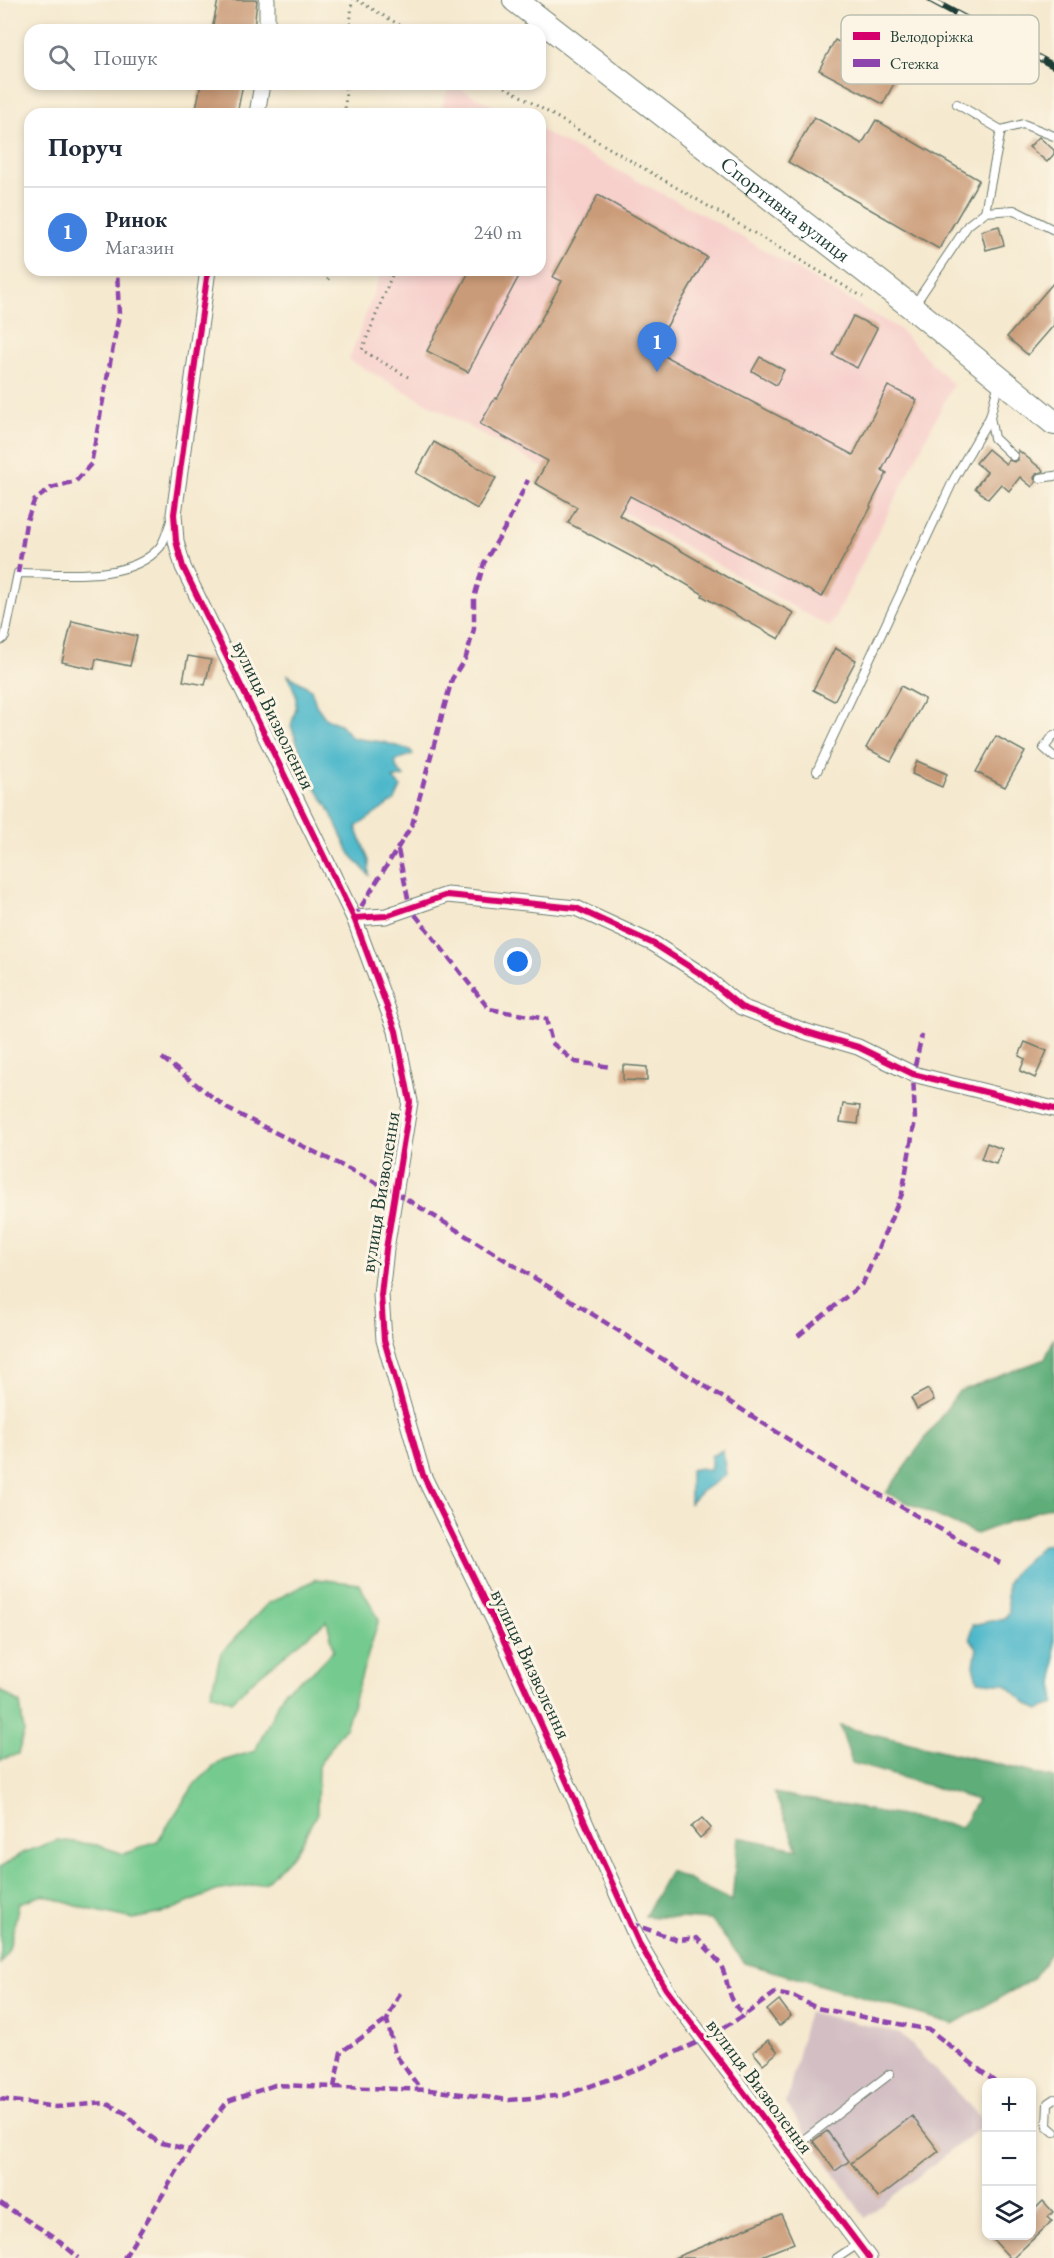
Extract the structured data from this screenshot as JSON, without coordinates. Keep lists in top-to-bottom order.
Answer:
{
  "streets": {
    "main road": ["Спортивна вулиця"],
    "street": ["вулиця Визволення"]
  },
  "legend": ["Велодоріжка", "Стежка"],
  "page": {
    "search": "Пошук",
    "heading": "Поруч",
    "list": [
      {
        "mark": "1",
        "name": "Ринок",
        "note": "Магазин",
        "value": "240 m"
      }
    ],
    "pins": "1",
    "map_buttons": ["+", "−"]
  }
}
